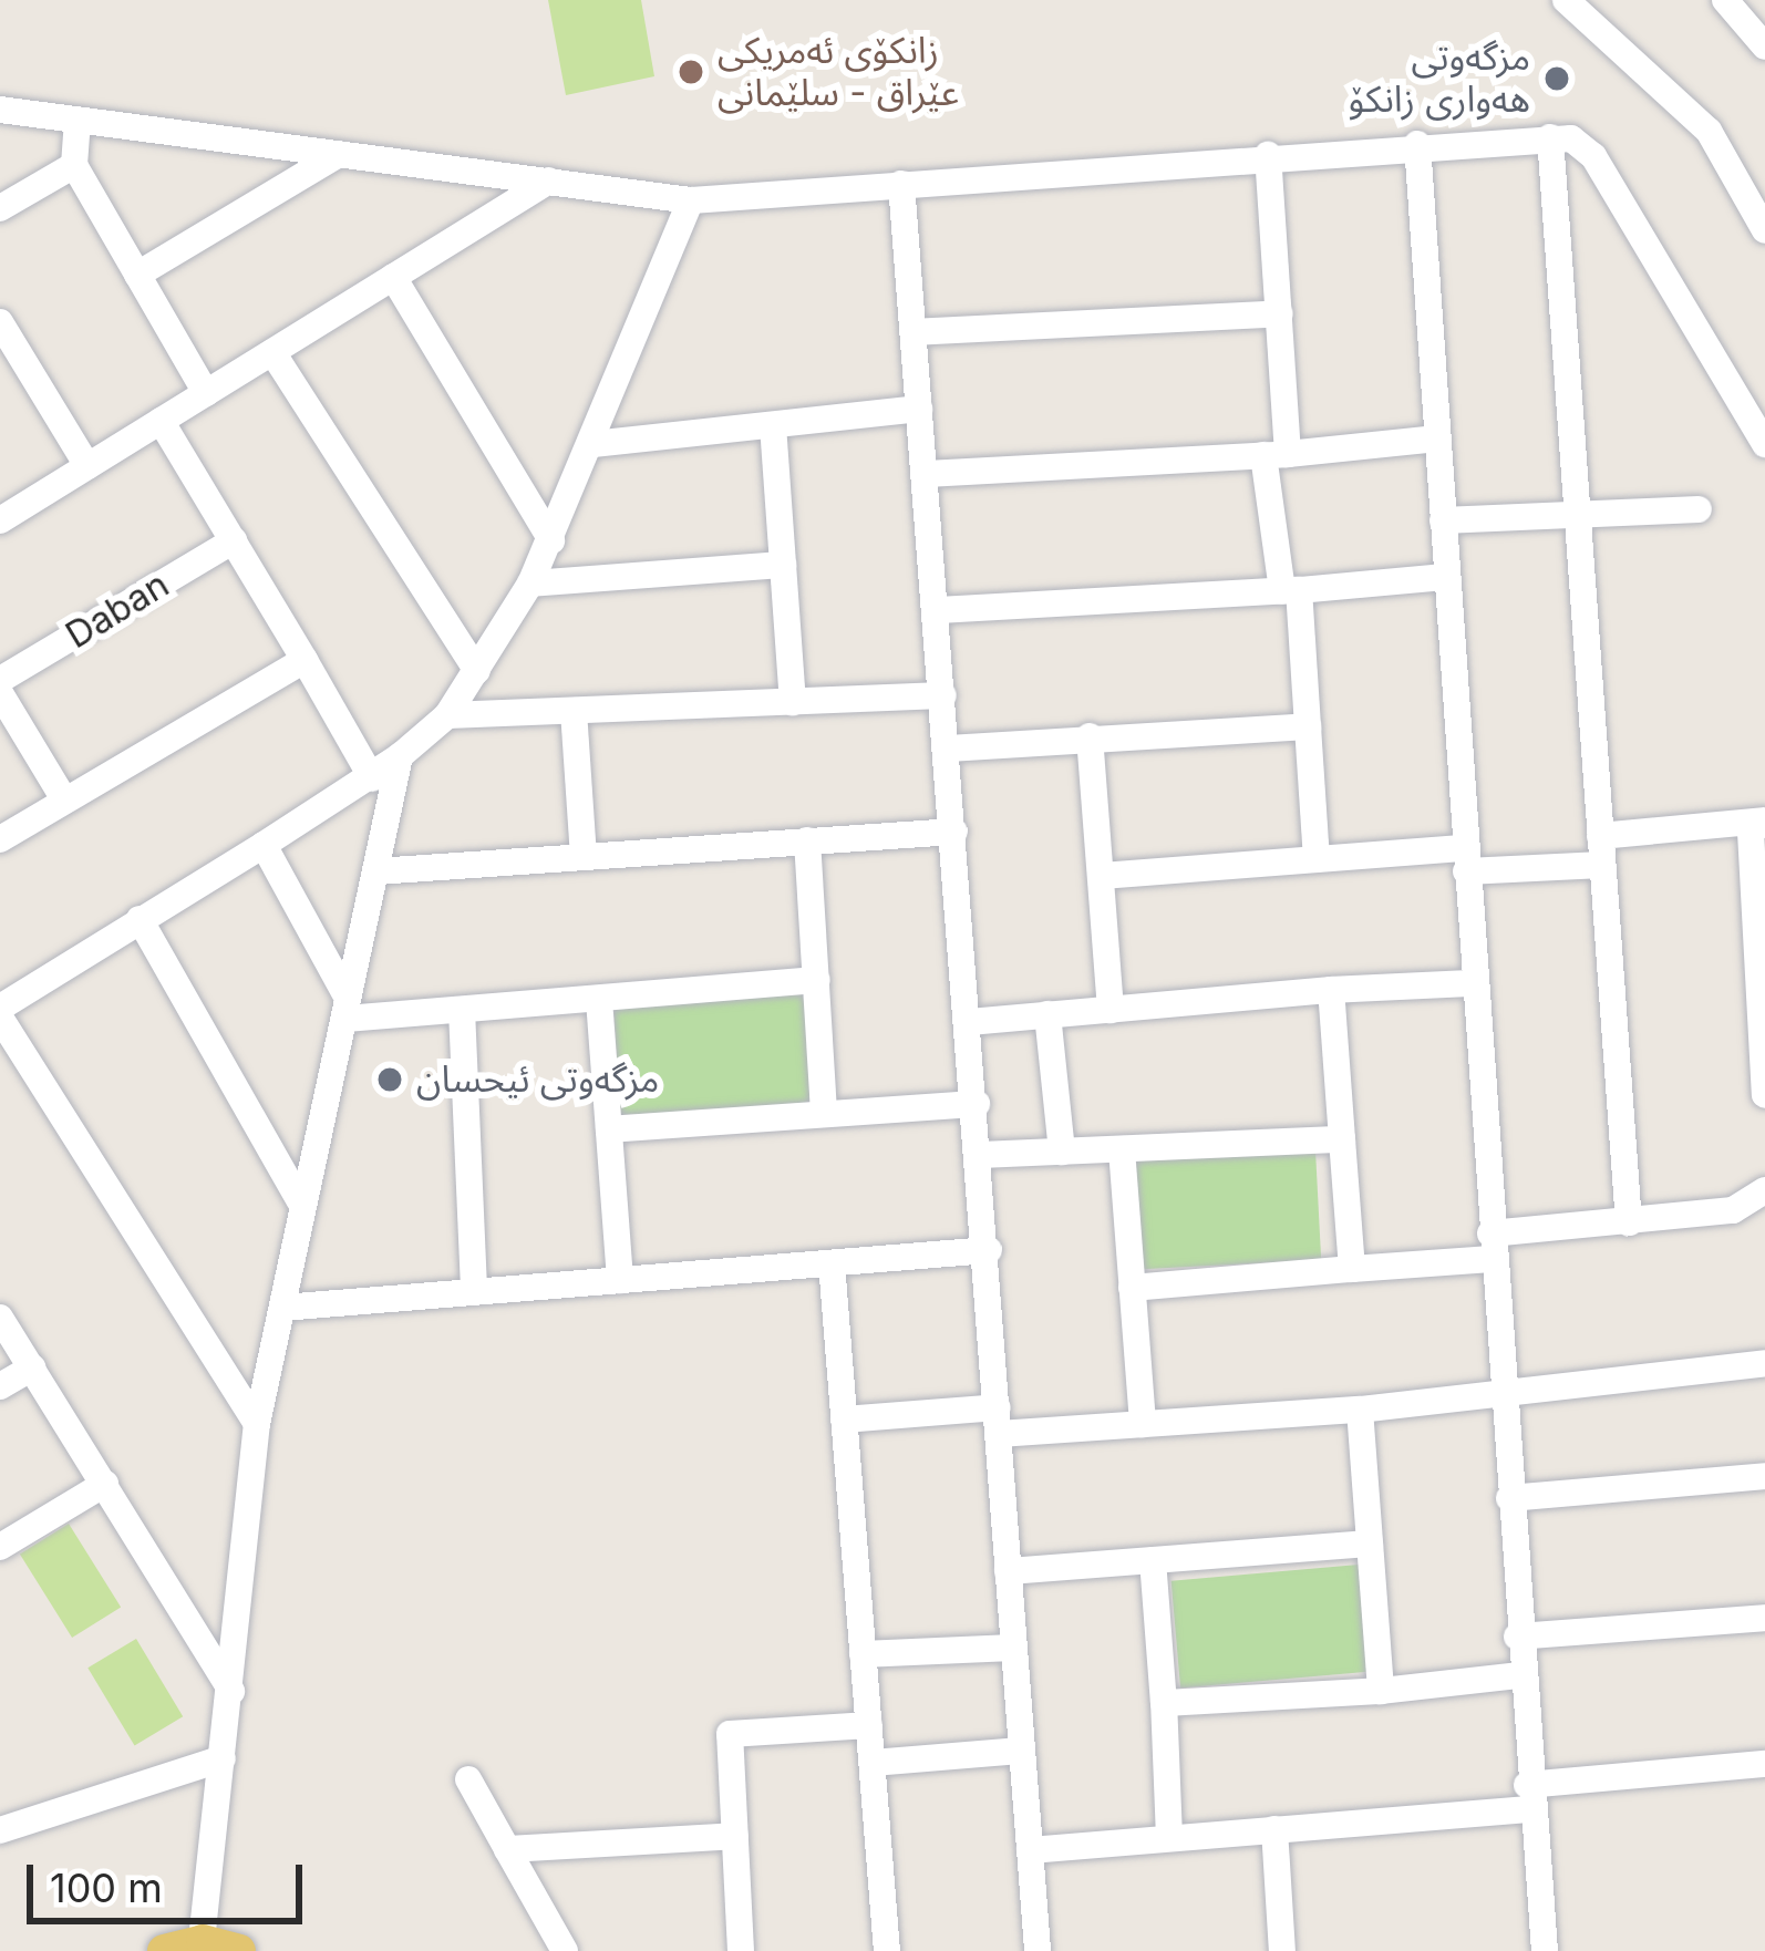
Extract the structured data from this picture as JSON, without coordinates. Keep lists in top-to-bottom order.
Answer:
{
  "streets": {
    "street": ["Daban"]
  },
  "places": ["زانکۆی ئەمریکی عێراق - سلێمانی", "مزگەوتی هەواری زانکۆ", "مزگەوتی ئیحسان"],
  "scale_bar": "100 m"
}
